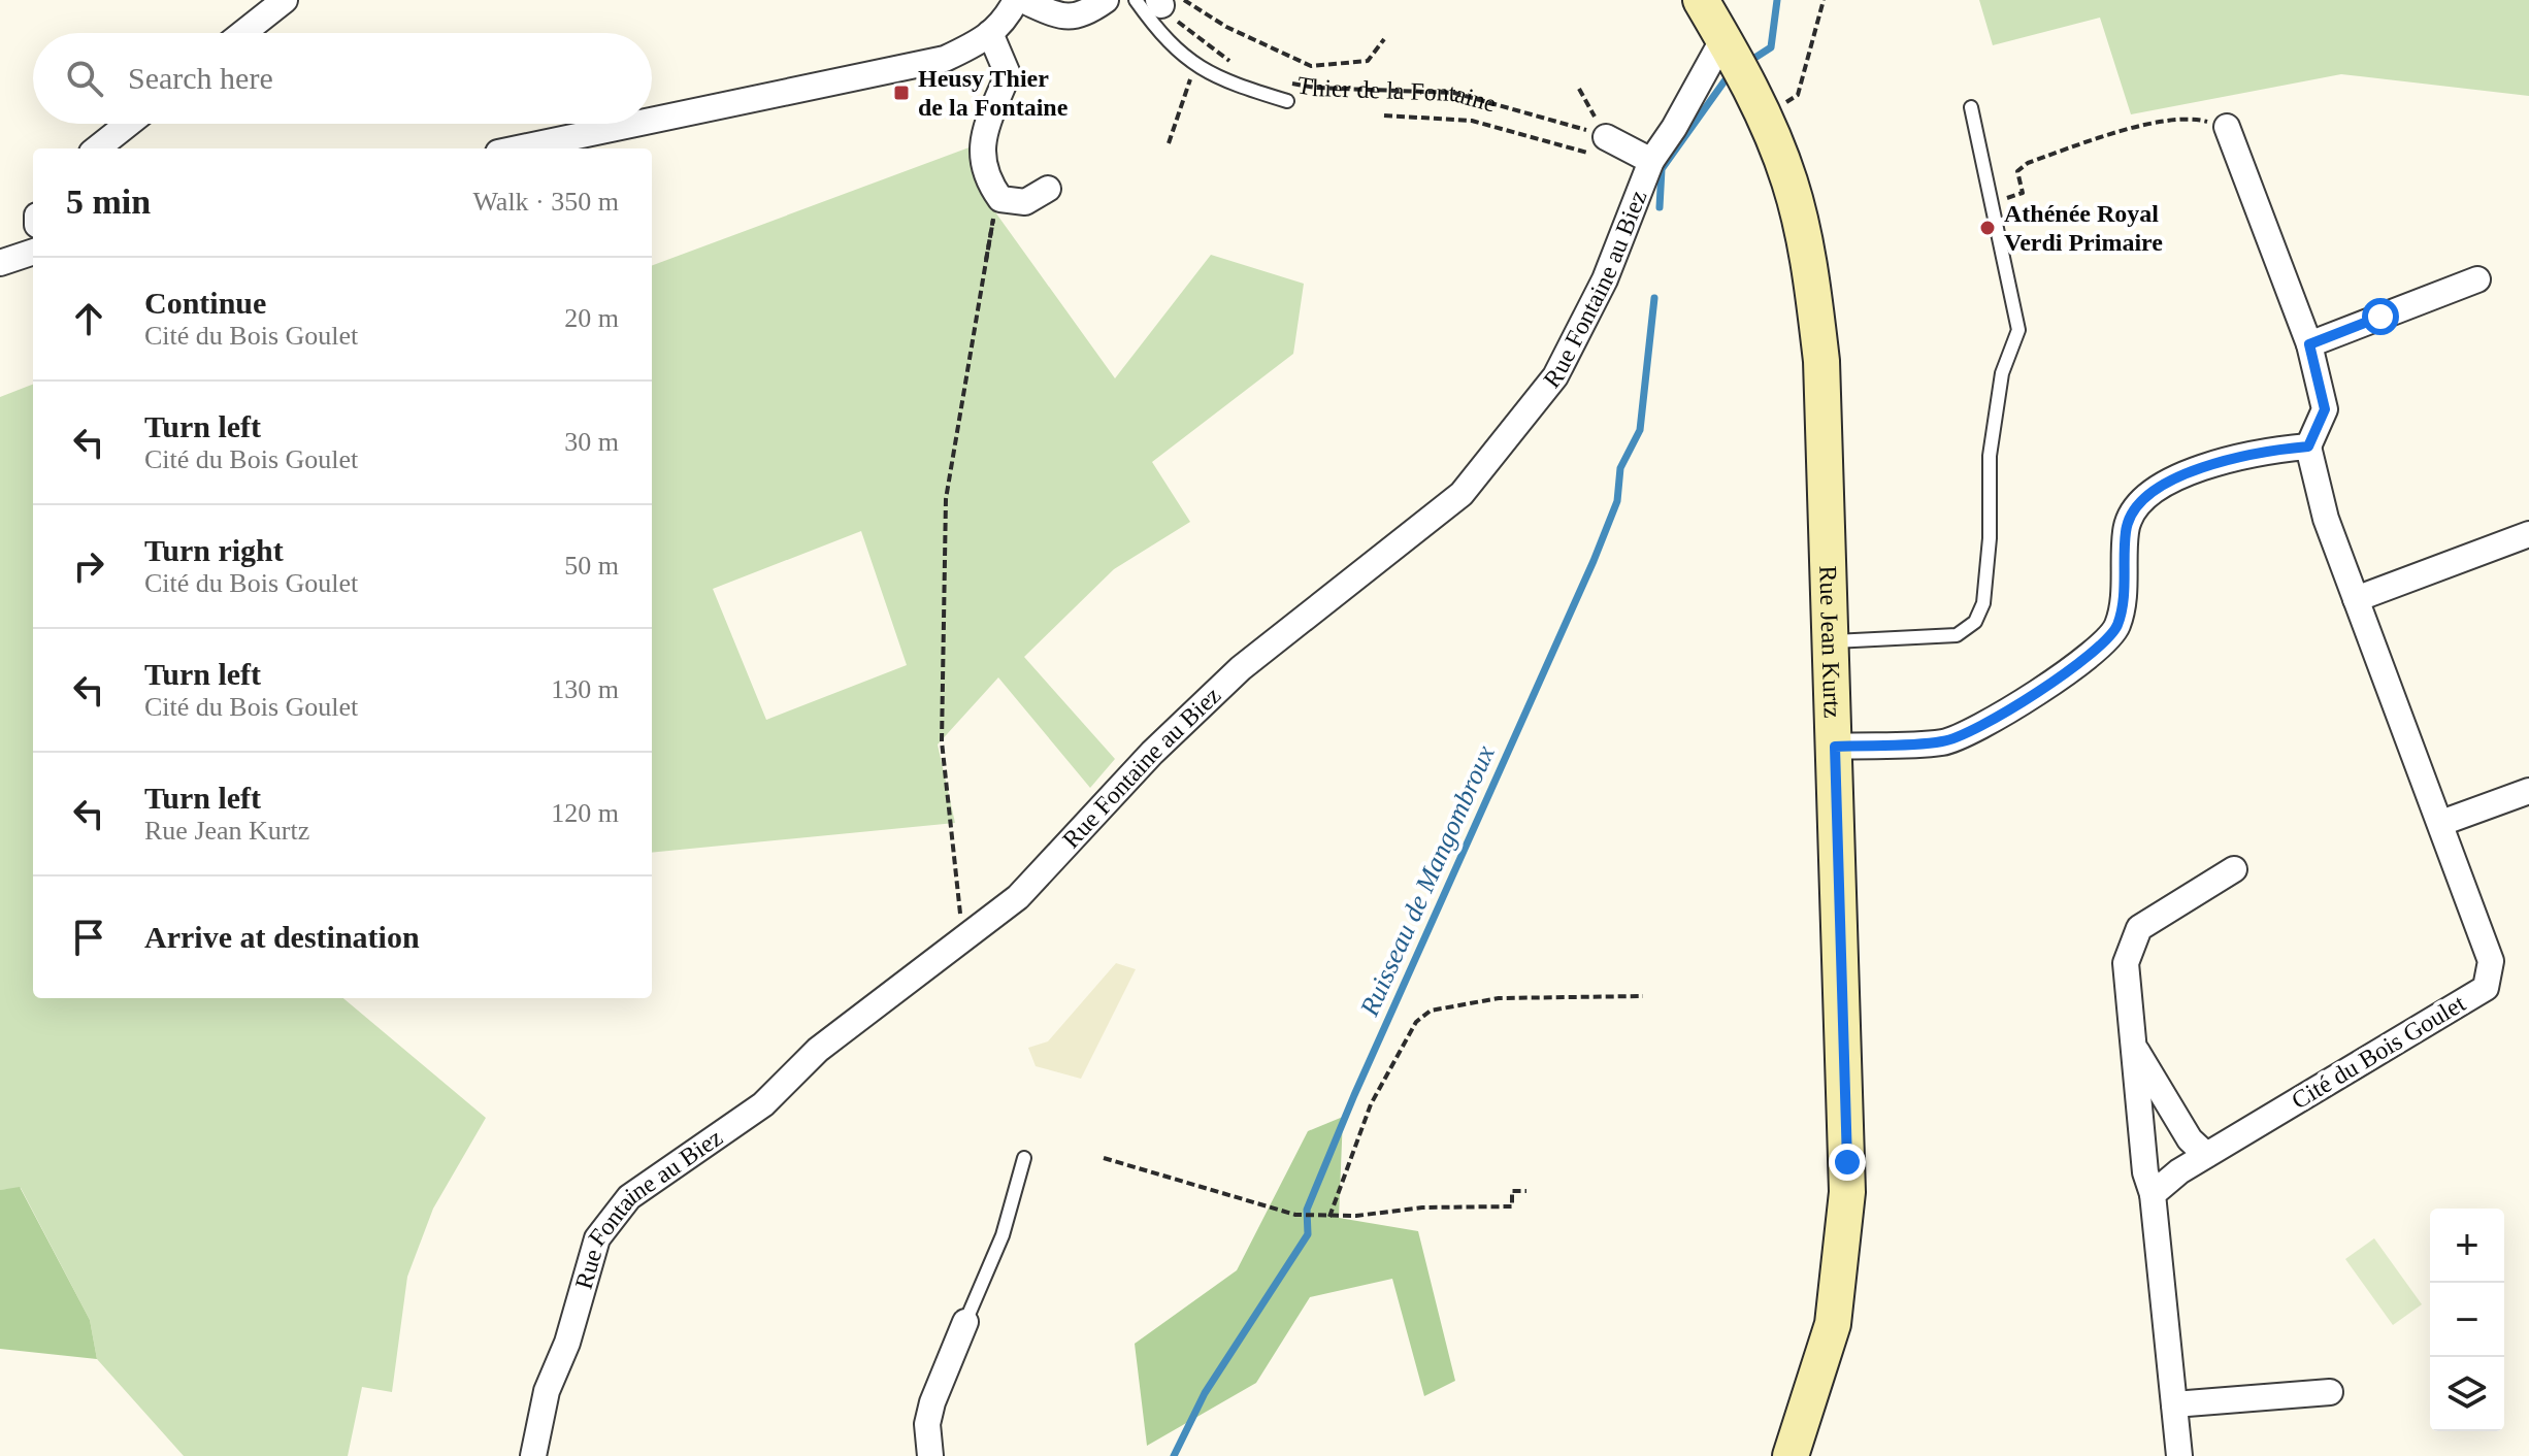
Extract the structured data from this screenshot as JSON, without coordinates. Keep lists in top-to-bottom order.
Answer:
{
  "streets": {
    "main road": ["Rue Jean Kurtz"],
    "street": ["Rue Fontaine au Biez", "Cité du Bois Goulet"],
    "lane": ["Thier de la Fontaine"]
  },
  "crossings": [
    ["Rue Fontaine au Biez", "Rue Jean Kurtz"]
  ],
  "water": ["Ruisseau de Mangombroux"],
  "places": {
    "transit": ["Heusy Thier de la Fontaine"],
    "other": ["Athénée Royal Verdi Primaire"]
  },
  "page": {
    "search": "Search here",
    "heading": ["5 min", "Walk · 350 m"],
    "list": [
      ["Continue", "Cité du Bois Goulet", "20 m"],
      ["Turn left", "Cité du Bois Goulet", "30 m"],
      ["Turn right", "Cité du Bois Goulet", "50 m"],
      ["Turn left", "Cité du Bois Goulet", "130 m"],
      ["Turn left", "Rue Jean Kurtz", "120 m"],
      "Arrive at destination"
    ],
    "map_buttons": ["+", "−"]
  }
}
